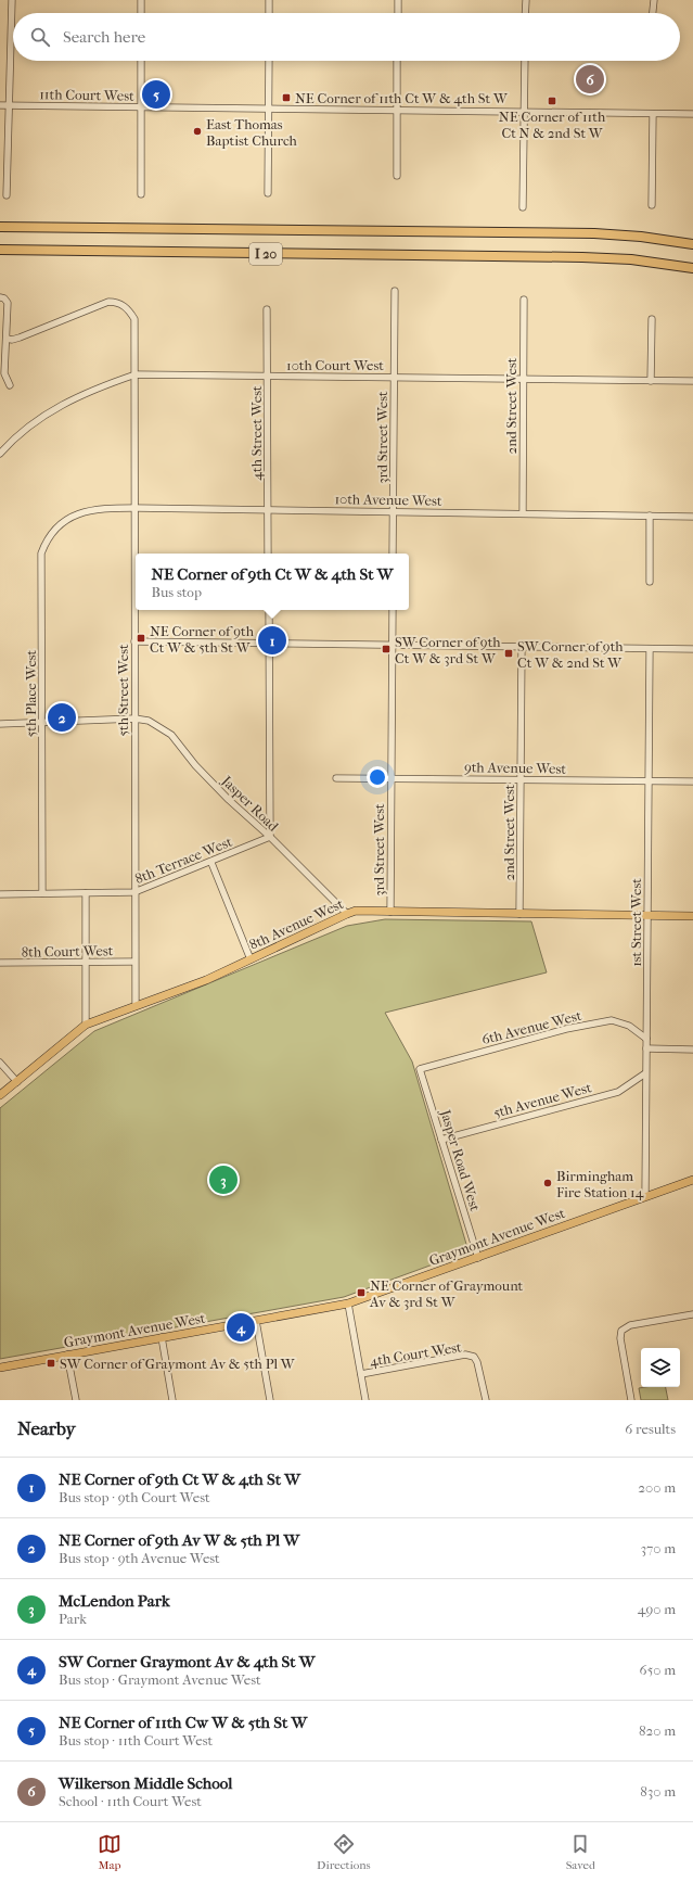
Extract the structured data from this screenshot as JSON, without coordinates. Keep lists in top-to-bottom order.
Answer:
{
  "streets": {
    "highway": ["I 20"],
    "main road": ["8th Avenue West", "Graymont Avenue West"],
    "street": [
      "11th Court West",
      "10th Court West",
      "2nd Street West",
      "4th Street West",
      "3rd Street West",
      "10th Avenue West",
      "5th Street West",
      "5th Place West",
      "9th Avenue West",
      "Jasper Road",
      "8th Terrace West",
      "1st Street West",
      "8th Court West",
      "6th Avenue West",
      "5th Avenue West",
      "Jasper Road West",
      "4th Court West"
    ]
  },
  "crossings": [
    ["10th Court West", "2nd Street West"],
    ["10th Court West", "4th Street West"],
    ["10th Court West", "3rd Street West"],
    ["10th Court West", "5th Street West"],
    ["2nd Street West", "10th Avenue West"],
    ["2nd Street West", "9th Avenue West"],
    ["2nd Street West", "8th Avenue West"],
    ["4th Street West", "10th Avenue West"],
    ["3rd Street West", "10th Avenue West"],
    ["3rd Street West", "9th Avenue West"],
    ["3rd Street West", "8th Avenue West"],
    ["10th Avenue West", "5th Street West"],
    ["10th Avenue West", "5th Place West"],
    ["5th Street West", "Jasper Road"],
    ["5th Street West", "8th Terrace West"],
    ["5th Street West", "8th Avenue West"],
    ["5th Street West", "8th Court West"],
    ["5th Place West", "8th Terrace West"],
    ["9th Avenue West", "1st Street West"],
    ["Jasper Road", "8th Terrace West"],
    ["Jasper Road", "8th Avenue West"],
    ["1st Street West", "8th Avenue West"],
    ["1st Street West", "6th Avenue West"],
    ["1st Street West", "5th Avenue West"],
    ["1st Street West", "Graymont Avenue West"],
    ["6th Avenue West", "Jasper Road West"],
    ["5th Avenue West", "Jasper Road West"],
    ["Jasper Road West", "Graymont Avenue West"]
  ],
  "places": {
    "transit": [
      "NE Corner of 11th Ct W & 4th St W",
      "NE Corner of 11th Ct N & 2nd St W",
      "NE Corner of 9th Ct W & 5th St W",
      "SW Corner of 9th Ct W & 3rd St W",
      "SW Corner of 9th Ct W & 2nd St W",
      "NE Corner of Graymount Av & 3rd St W",
      "SW Corner of Graymont Av & 5th Pl W"
    ],
    "other": ["East Thomas Baptist Church", "Birmingham Fire Station 14"]
  },
  "page": {
    "search": "Search here",
    "pins": [
      "6",
      "5",
      "1",
      "2",
      "3",
      "4"
    ],
    "popup": ["NE Corner of 9th Ct W & 4th St W", "Bus stop"],
    "heading": ["Nearby", "6 results"],
    "list": [
      {
        "mark": "1",
        "name": "NE Corner of 9th Ct W & 4th St W",
        "note": "Bus stop · 9th Court West",
        "value": "200 m"
      },
      {
        "mark": "2",
        "name": "NE Corner of 9th Av W & 5th Pl W",
        "note": "Bus stop · 9th Avenue West",
        "value": "370 m"
      },
      {
        "mark": "3",
        "name": "McLendon Park",
        "note": "Park",
        "value": "490 m"
      },
      {
        "mark": "4",
        "name": "SW Corner Graymont Av & 4th St W",
        "note": "Bus stop · Graymont Avenue West",
        "value": "650 m"
      },
      {
        "mark": "5",
        "name": "NE Corner of 11th Cw W & 5th St W",
        "note": "Bus stop · 11th Court West",
        "value": "820 m"
      },
      {
        "mark": "6",
        "name": "Wilkerson Middle School",
        "note": "School · 11th Court West",
        "value": "830 m"
      }
    ],
    "nav": ["Map", "Directions", "Saved"]
  }
}
